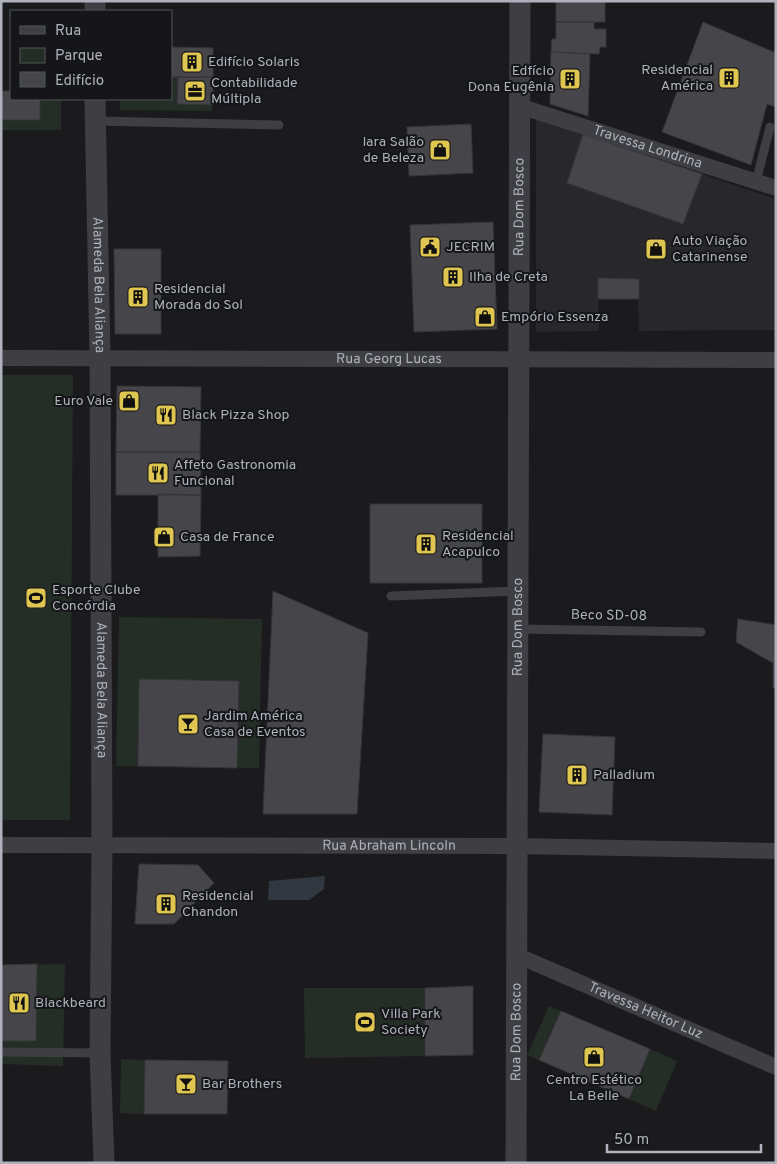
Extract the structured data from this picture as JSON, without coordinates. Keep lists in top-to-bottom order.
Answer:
{
  "streets": {
    "street": [
      "Travessa Londrina",
      "Rua Dom Bosco",
      "Alameda Bela Aliança",
      "Rua Georg Lucas",
      "Rua Abraham Lincoln",
      "Travessa Heitor Luz"
    ],
    "lane": ["Beco SD-08"]
  },
  "crossings": [
    ["Travessa Londrina", "Rua Dom Bosco"],
    ["Rua Dom Bosco", "Rua Georg Lucas"],
    ["Rua Dom Bosco", "Beco SD-08"],
    ["Rua Dom Bosco", "Rua Abraham Lincoln"],
    ["Rua Dom Bosco", "Travessa Heitor Luz"],
    ["Alameda Bela Aliança", "Rua Georg Lucas"],
    ["Alameda Bela Aliança", "Rua Abraham Lincoln"]
  ],
  "places": {
    "building": [
      "Edifício Solaris",
      "Residencial América",
      "Edfício Dona Eugênia",
      "Ilha de Creta",
      "Residencial Morada do Sol",
      "Residencial Acapulco",
      "Palladium",
      "Residencial Chandon"
    ],
    "office": ["Contabilidade Múltipla"],
    "shop": [
      "Iara Salão de Beleza",
      "Auto Viação Catarinense",
      "Empório Essenza",
      "Euro Vale",
      "Casa de France",
      "Centro Estético La Belle"
    ],
    "public building": ["JECRIM"],
    "restaurant": ["Black Pizza Shop", "Affeto Gastronomia Funcional", "Blackbeard"],
    "sports": ["Esporte Clube Concórdia", "Villa Park Society"],
    "bar": ["Jardim América Casa de Eventos", "Bar Brothers"]
  },
  "legend": ["Rua", "Parque", "Edifício"],
  "scale_bar": "50 m"
}
